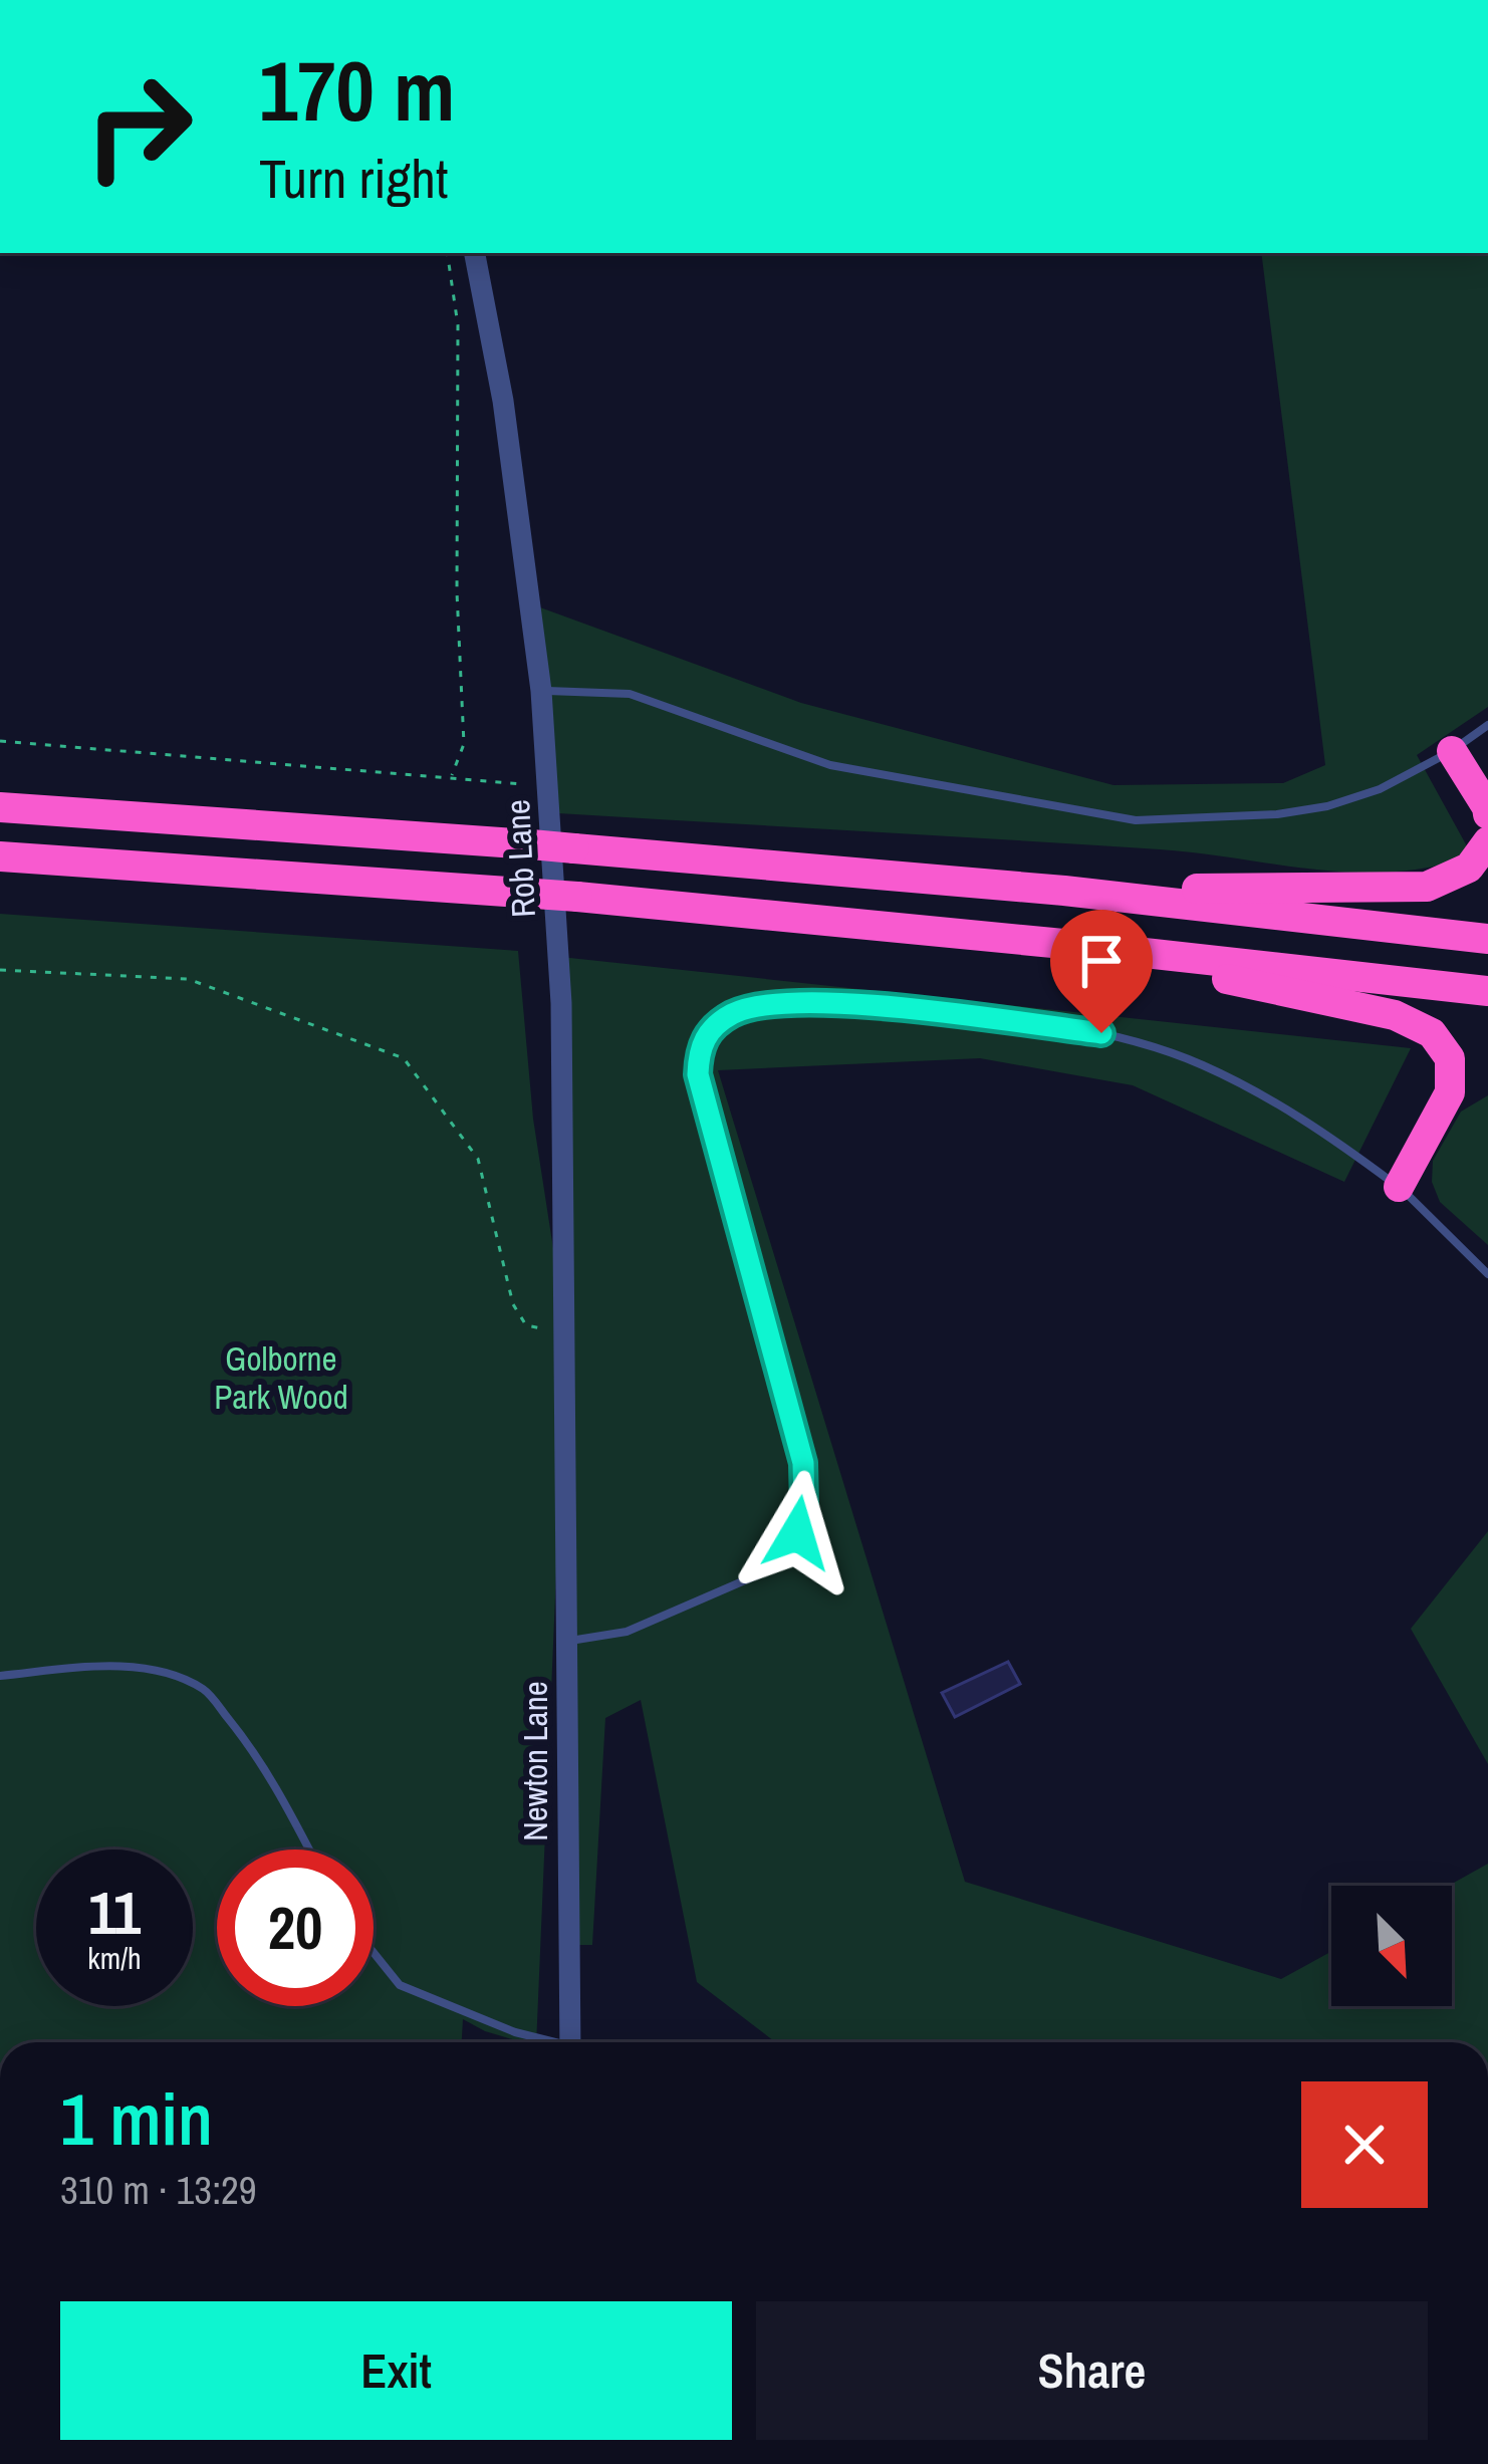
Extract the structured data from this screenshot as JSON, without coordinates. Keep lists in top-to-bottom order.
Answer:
{
  "streets": {
    "street": ["Rob Lane", "Newton Lane"]
  },
  "crossings": [
    ["Rob Lane", "Newton Lane"]
  ],
  "parks": ["Golborne Park Wood"],
  "north": "bottom right",
  "page": {
    "turn": ["170 m", "Turn right"],
    "speed": "11 km/h",
    "limit": "20",
    "heading": ["1 min", "310 m · 13:29"],
    "buttons": ["Exit", "Share"]
  }
}
